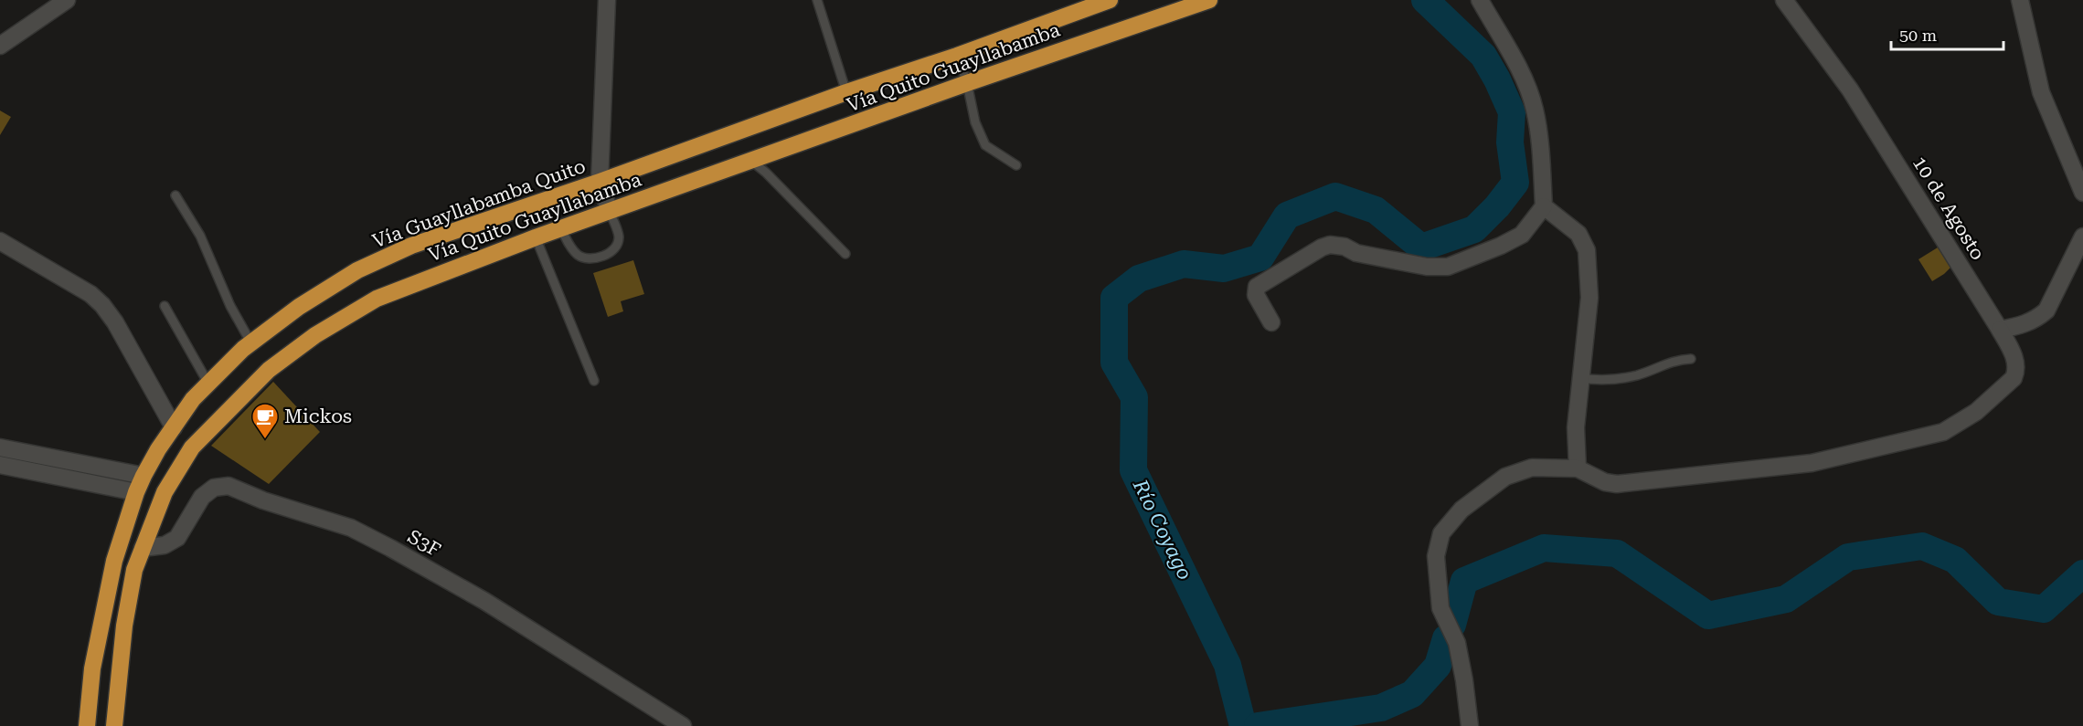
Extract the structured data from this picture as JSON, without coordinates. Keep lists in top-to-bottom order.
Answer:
{
  "streets": {
    "highway": ["Vía Quito Guayllabamba", "Vía Guayllabamba Quito"],
    "street": ["10 de Agosto", "S3F"]
  },
  "crossings": [
    ["Vía Quito Guayllabamba", "S3F"]
  ],
  "water": ["Río Coyago"],
  "places": {
    "cafe": ["Mickos"]
  },
  "scale_bar": "50 m"
}
